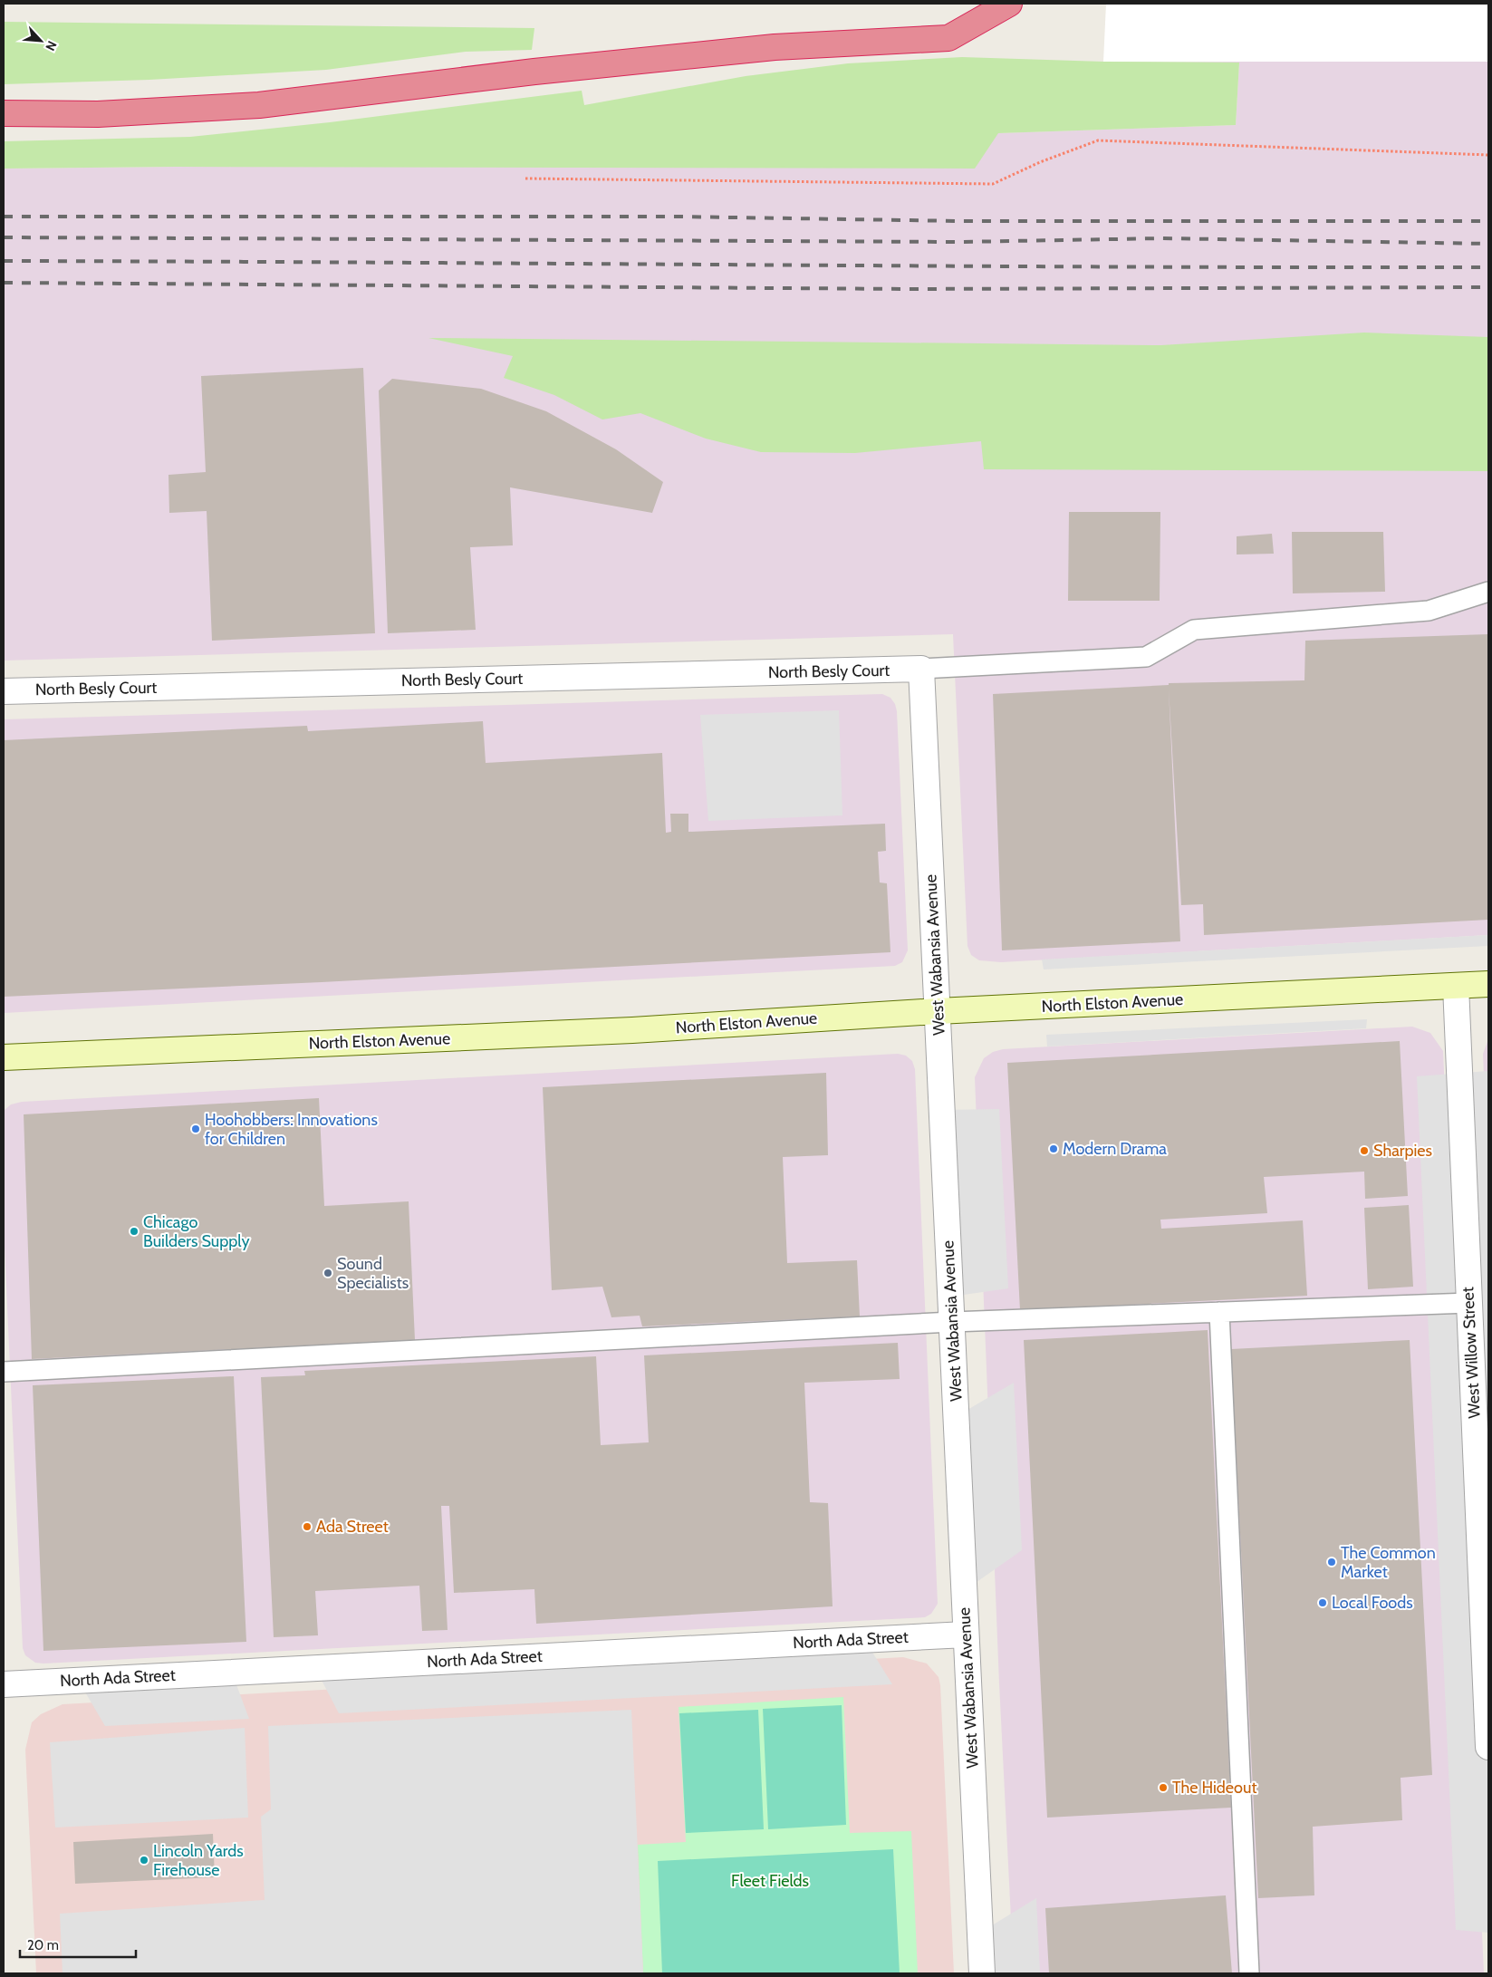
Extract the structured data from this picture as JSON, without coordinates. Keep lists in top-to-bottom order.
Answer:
{
  "streets": {
    "main road": ["North Elston Avenue"],
    "street": [
      "North Besly Court",
      "West Wabansia Avenue",
      "West Willow Street",
      "North Ada Street"
    ]
  },
  "crossings": [
    ["North Besly Court", "West Wabansia Avenue"],
    ["West Wabansia Avenue", "North Elston Avenue"],
    ["West Wabansia Avenue", "North Ada Street"],
    ["North Elston Avenue", "West Willow Street"]
  ],
  "parks": ["Fleet Fields"],
  "places": [
    "Hoohobbers: Innovations for Children",
    "Modern Drama",
    "Sharpies",
    "Chicago Builders Supply",
    "Sound Specialists",
    "Ada Street",
    "The Common Market",
    "Local Foods",
    "The Hideout",
    "Lincoln Yards Firehouse"
  ],
  "scale_bar": "20 m",
  "north": "bottom right"
}
